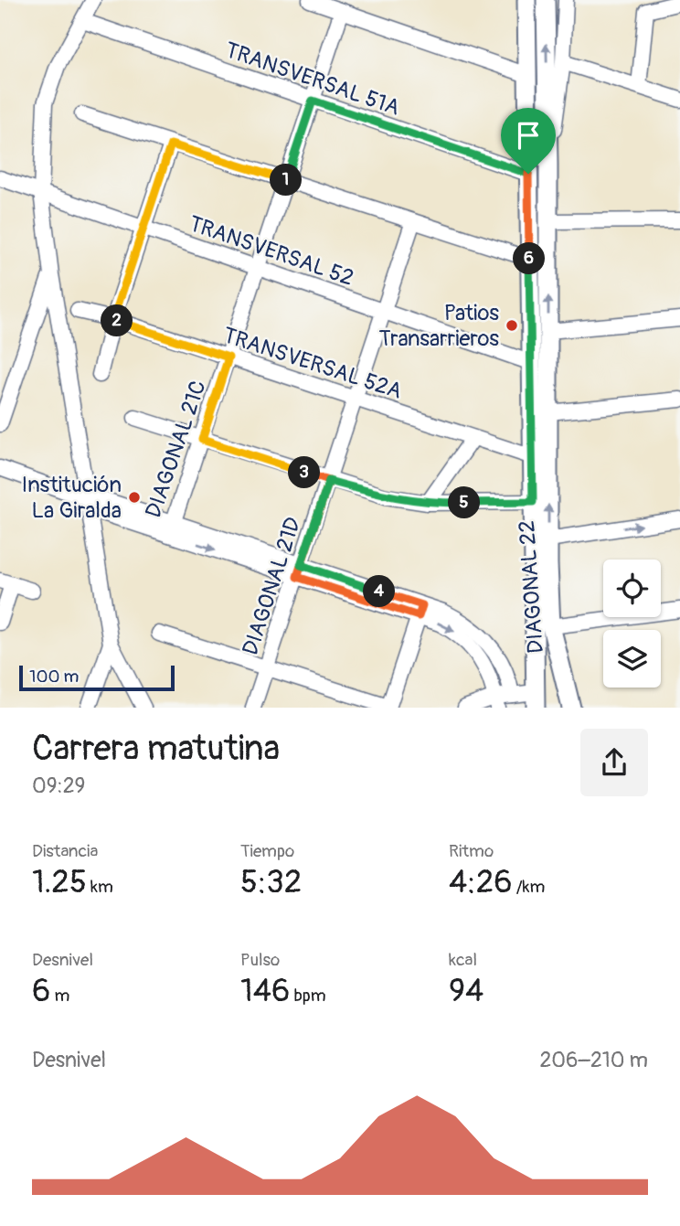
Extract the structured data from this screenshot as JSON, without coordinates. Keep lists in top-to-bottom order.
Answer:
{
  "streets": {
    "main road": ["DIAGONAL 22"],
    "street": [
      "TRANSVERSAL 51A",
      "TRANSVERSAL 52",
      "TRANSVERSAL 52A",
      "DIAGONAL 21C",
      "DIAGONAL 21D"
    ]
  },
  "crossings": [
    ["TRANSVERSAL 51A", "DIAGONAL 21C"],
    ["TRANSVERSAL 51A", "DIAGONAL 22"],
    ["TRANSVERSAL 52", "DIAGONAL 21C"],
    ["TRANSVERSAL 52", "DIAGONAL 21D"],
    ["TRANSVERSAL 52", "DIAGONAL 22"],
    ["TRANSVERSAL 52A", "DIAGONAL 21C"],
    ["TRANSVERSAL 52A", "DIAGONAL 21D"],
    ["TRANSVERSAL 52A", "DIAGONAL 22"]
  ],
  "places": ["Patios Transarrieros", "Institución La Giralda"],
  "scale_bar": "100 m",
  "page": {
    "pins": [
      "1",
      "6",
      "2",
      "3",
      "5",
      "4"
    ],
    "scale": "100 m",
    "heading": ["Carrera matutina", "09:29"],
    "stats": [
      ["Distancia", "1.25 km"],
      ["Tiempo", "5:32"],
      ["Ritmo", "4:26 /km"],
      ["Desnivel", "6 m"],
      ["Pulso", "146 bpm"],
      ["kcal", "94"]
    ],
    "chart": ["Desnivel", "206–210 m"]
  }
}
